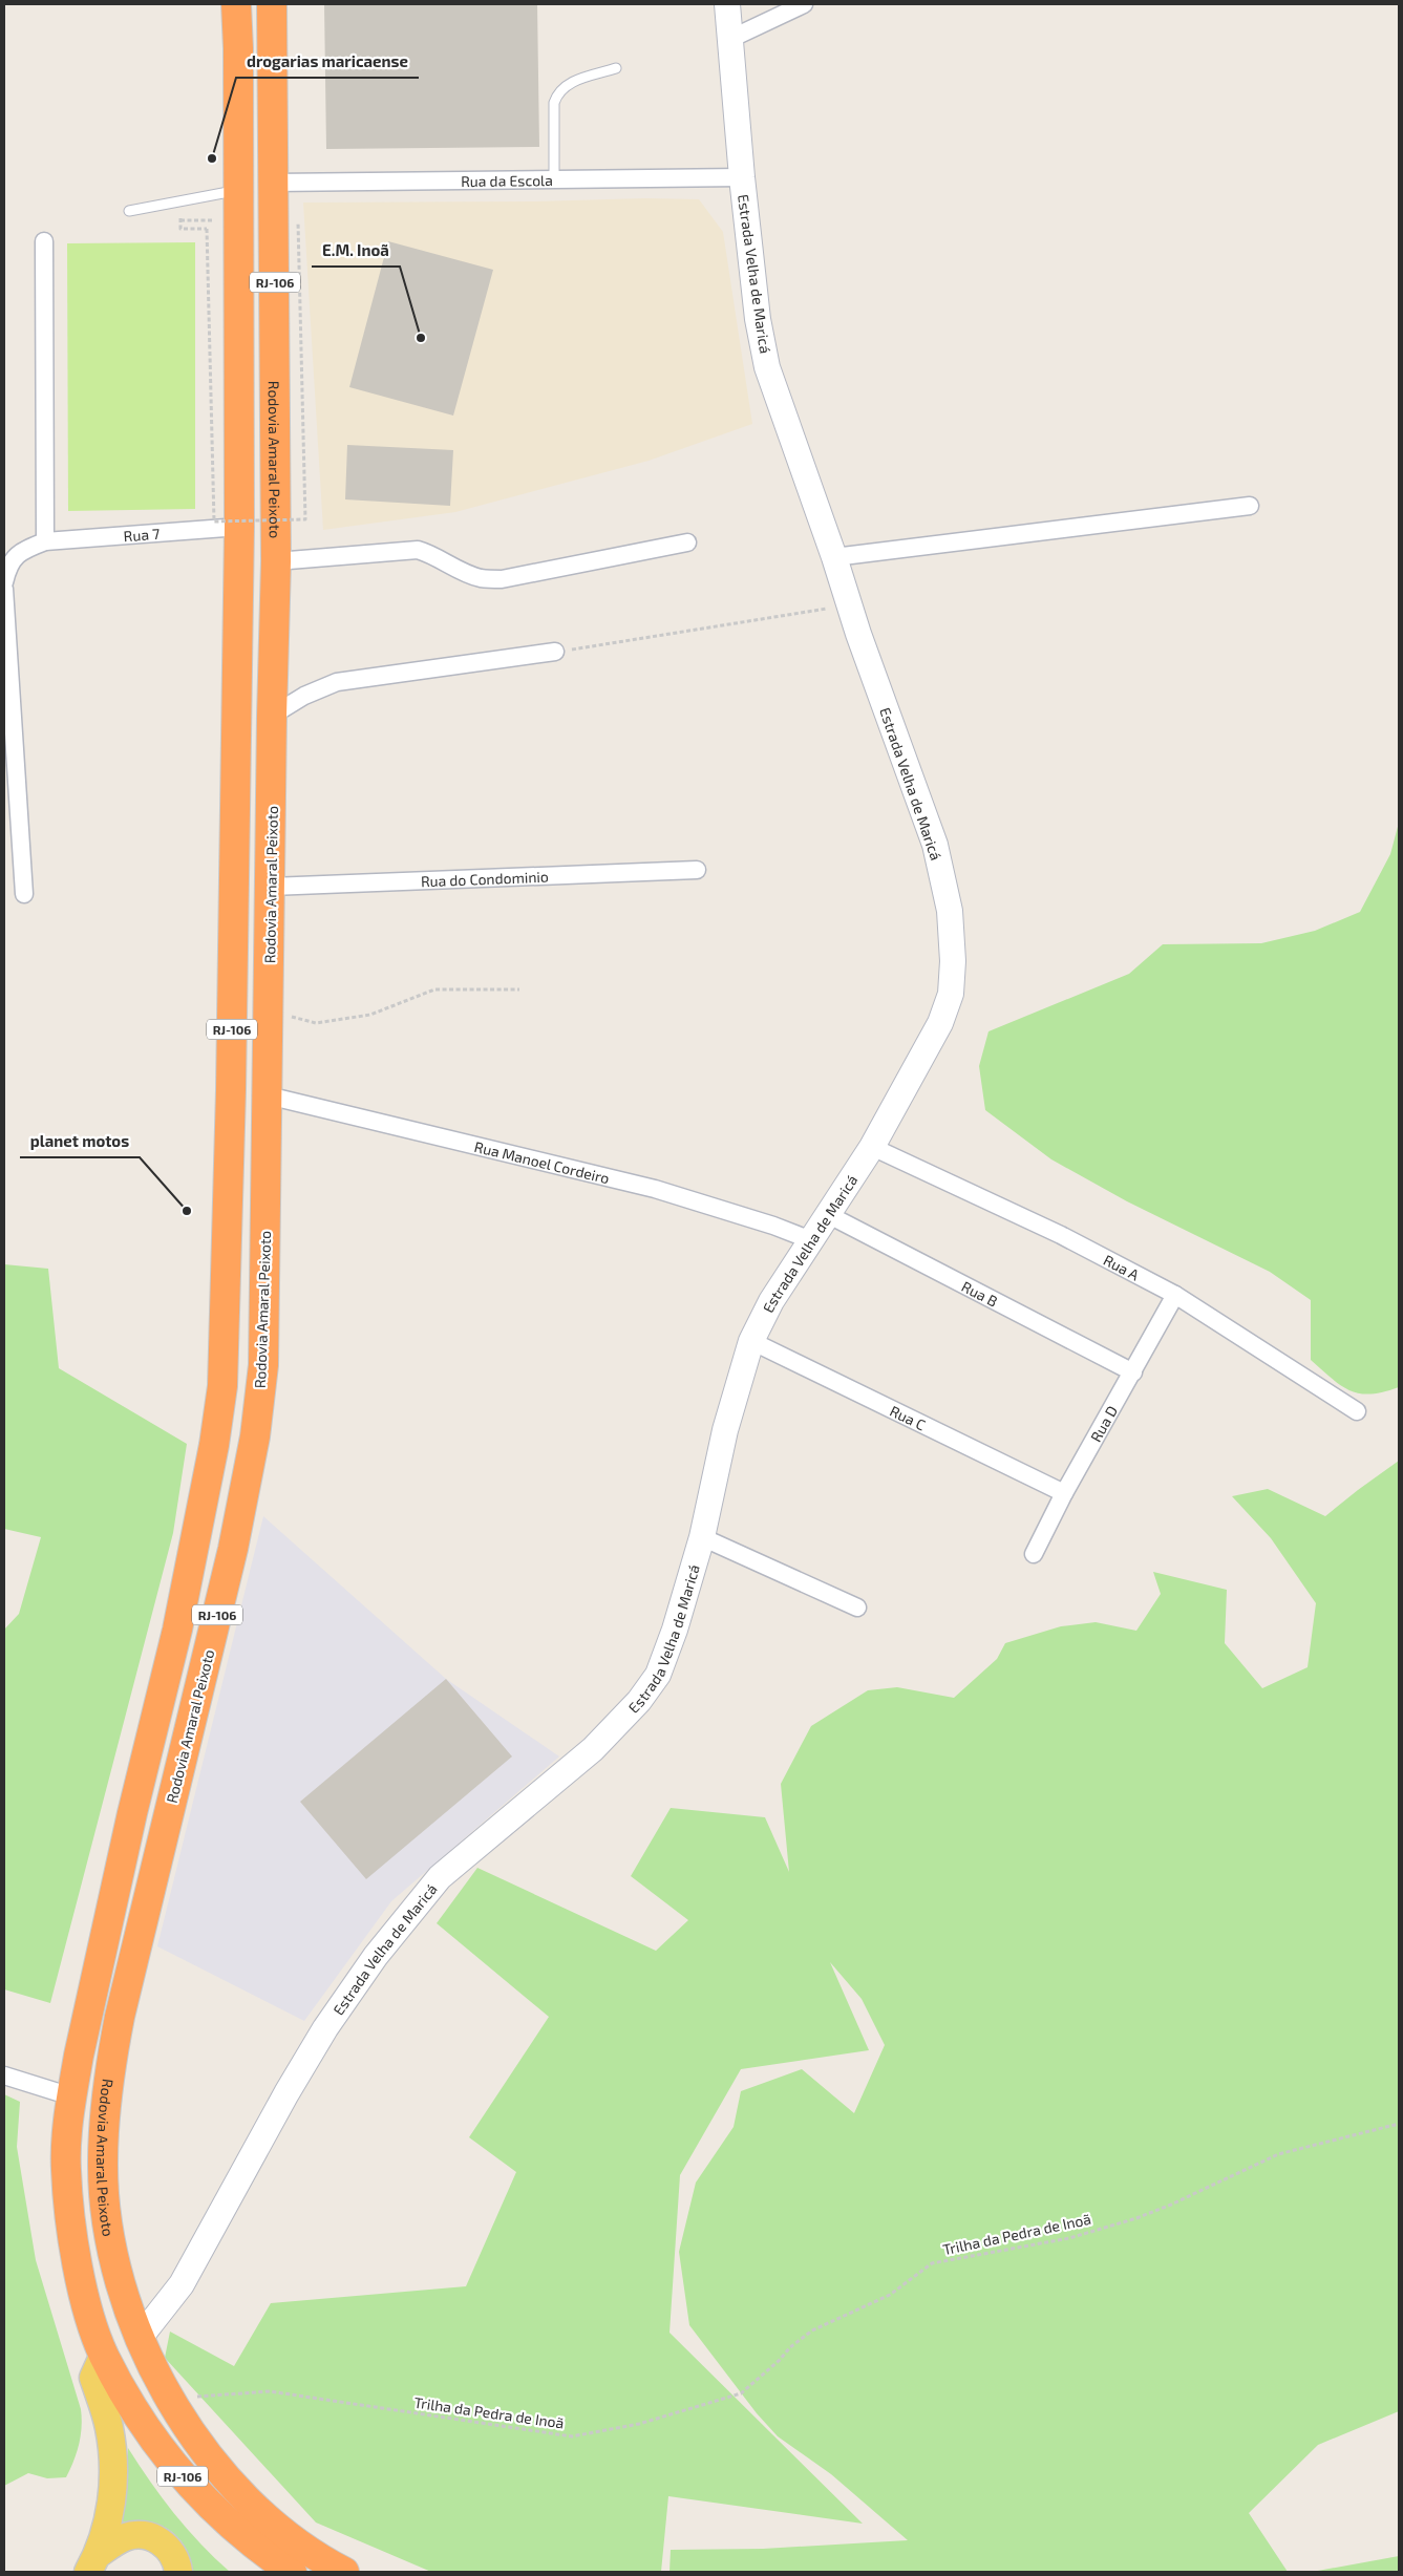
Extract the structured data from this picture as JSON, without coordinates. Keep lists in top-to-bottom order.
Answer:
{
  "streets": {
    "highway": ["RJ-106", "Rodovia Amaral Peixoto"],
    "street": [
      "Rua da Escola",
      "Estrada Velha de Maricá",
      "Rua 7",
      "Rua do Condominio",
      "Rua Manoel Cordeiro",
      "Rua A",
      "Rua B",
      "Rua C",
      "Rua D"
    ],
    "path": ["Trilha da Pedra de Inoã"]
  },
  "crossings": [
    ["Rua da Escola", "Estrada Velha de Maricá"],
    ["Rua da Escola", "Rodovia Amaral Peixoto"],
    ["Estrada Velha de Maricá", "Rodovia Amaral Peixoto"],
    ["Estrada Velha de Maricá", "Rua Manoel Cordeiro"],
    ["Estrada Velha de Maricá", "Rua A"],
    ["Estrada Velha de Maricá", "Rua B"],
    ["Estrada Velha de Maricá", "Rua C"],
    ["RJ-106", "Rua 7"],
    ["Rodovia Amaral Peixoto", "Rua do Condominio"],
    ["Rodovia Amaral Peixoto", "Rua Manoel Cordeiro"],
    ["Rodovia Amaral Peixoto", "Trilha da Pedra de Inoã"],
    ["Rua A", "Rua D"],
    ["Rua B", "Rua D"],
    ["Rua C", "Rua D"]
  ],
  "places": ["drogarias maricaense", "E.M. Inoã", "planet motos"]
}
